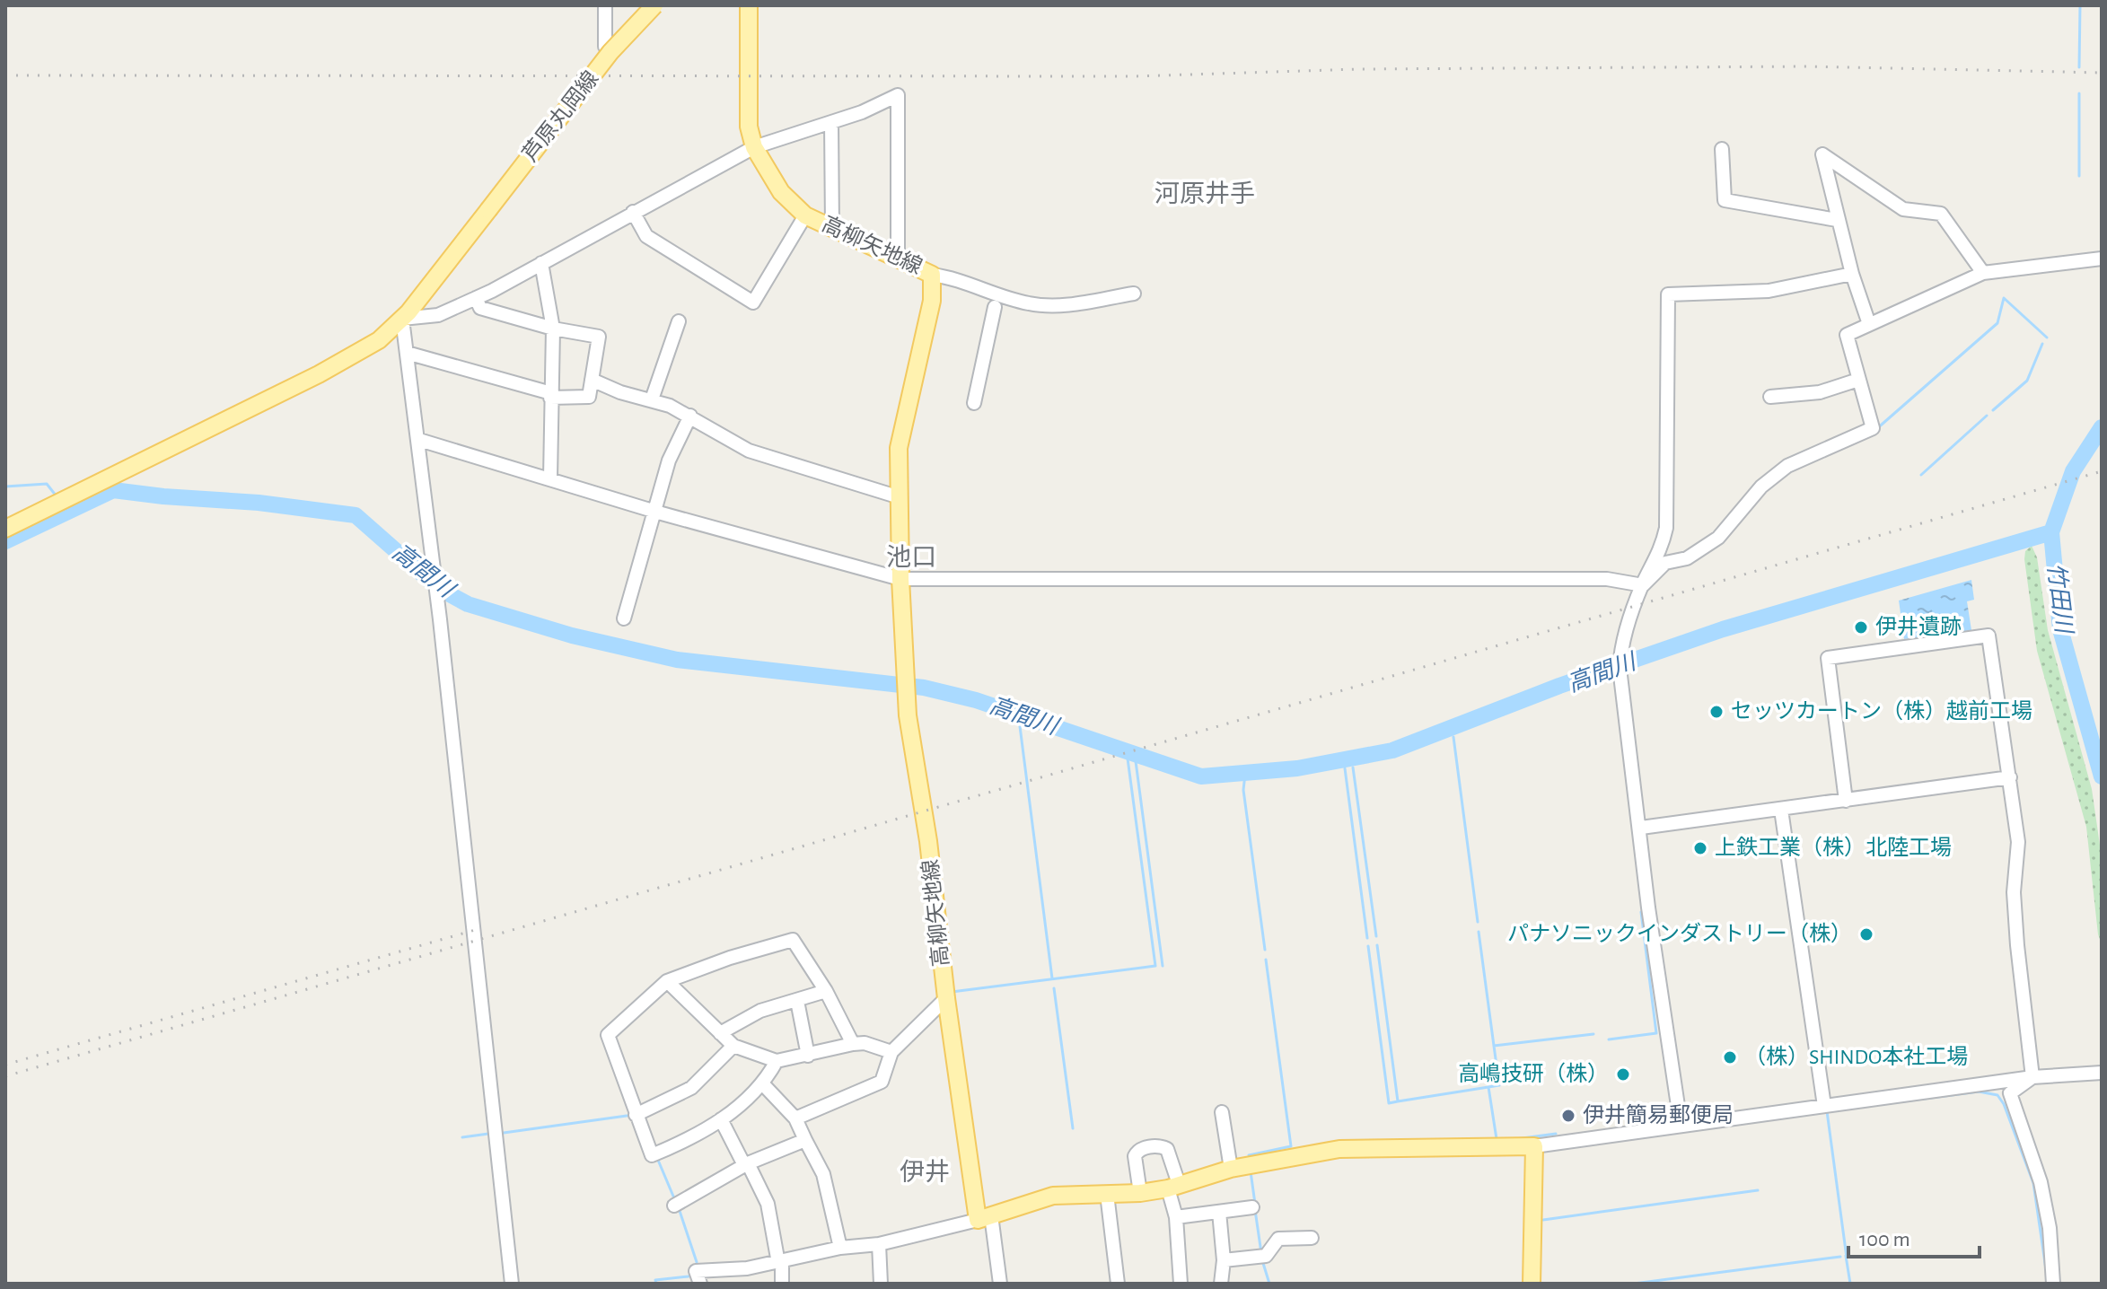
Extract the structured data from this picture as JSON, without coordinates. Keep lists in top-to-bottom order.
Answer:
{
  "streets": {
    "main road": ["芦原丸岡線", "高柳矢地線"]
  },
  "districts": ["河原井手", "池口", "伊井"],
  "water": ["高間川", "竹田川"],
  "places": [
    "伊井遺跡",
    "セッツカートン（株）越前工場",
    "上鉄工業（株）北陸工場",
    "パナソニックインダストリー（株）",
    "（株）SHINDO本社工場",
    "高嶋技研（株）",
    "伊井簡易郵便局"
  ],
  "scale_bar": "100 m"
}
